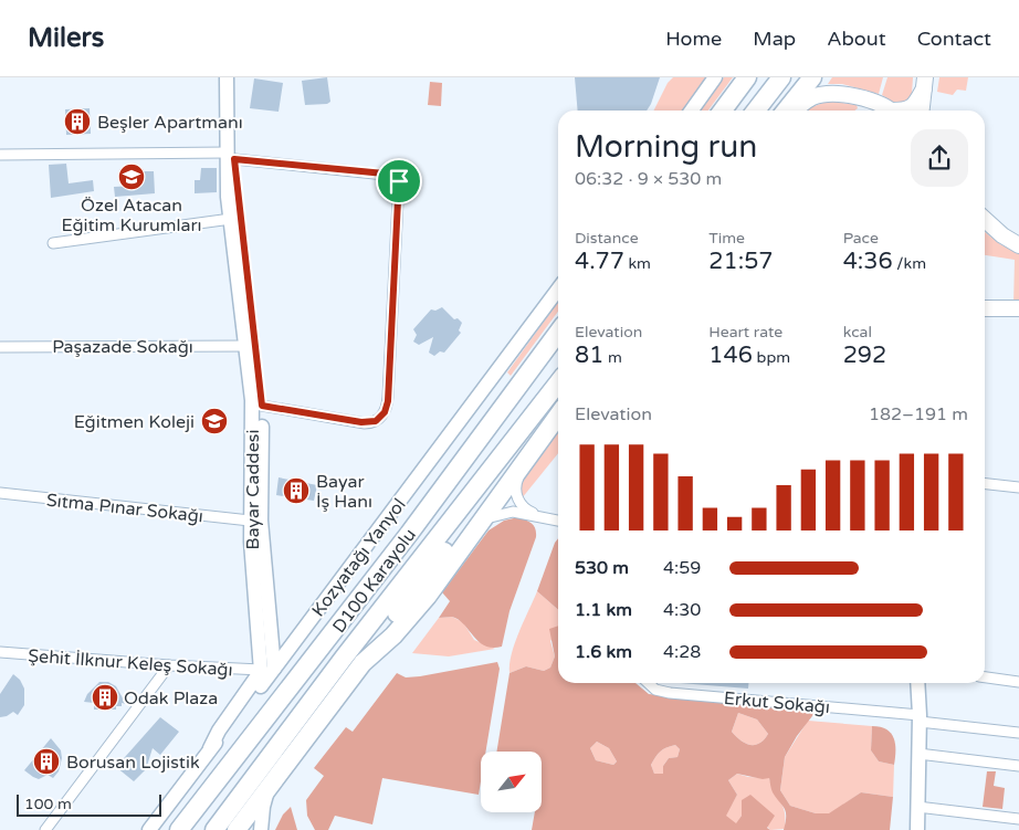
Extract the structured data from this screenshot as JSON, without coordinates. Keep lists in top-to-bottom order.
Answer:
{
  "streets": {
    "highway": ["D100 Karayolu"],
    "main road": ["Bayar Caddesi", "Kozyatağı Yanyol"],
    "street": [
      "Paşazade Sokağı",
      "Sıtma Pınar Sokağı",
      "Şehit İlknur Keleş Sokağı",
      "Erkut Sokağı"
    ]
  },
  "crossings": [
    ["Paşazade Sokağı", "Bayar Caddesi"],
    ["Bayar Caddesi", "Sıtma Pınar Sokağı"],
    ["Bayar Caddesi", "Kozyatağı Yanyol"],
    ["Bayar Caddesi", "Şehit İlknur Keleş Sokağı"],
    ["Kozyatağı Yanyol", "Şehit İlknur Keleş Sokağı"]
  ],
  "places": {
    "building": [
      "Beşler Apartmanı",
      "Bayar İş Hanı",
      "Odak Plaza",
      "Borusan Lojistik"
    ],
    "school or university": ["Özel Atacan Eğitim Kurumları", "Eğitmen Koleji"]
  },
  "scale_bar": "100 m",
  "north": "top right",
  "page": {
    "header": "Milers",
    "nav": [
      "Home",
      "Map",
      "About",
      "Contact"
    ],
    "heading": ["Morning run", "06:32 · 9 × 530 m"],
    "stats": [
      ["Distance", "4.77 km"],
      ["Time", "21:57"],
      ["Pace", "4:36 /km"],
      ["Elevation", "81 m"],
      ["Heart rate", "146 bpm"],
      ["kcal", "292"]
    ],
    "chart": ["Elevation", "182–191 m"],
    "list": [
      {
        "name": "530 m",
        "note": "4:59"
      },
      {
        "name": "1.1 km",
        "note": "4:30"
      },
      {
        "name": "1.6 km",
        "note": "4:28"
      }
    ],
    "scale": "100 m"
  }
}
